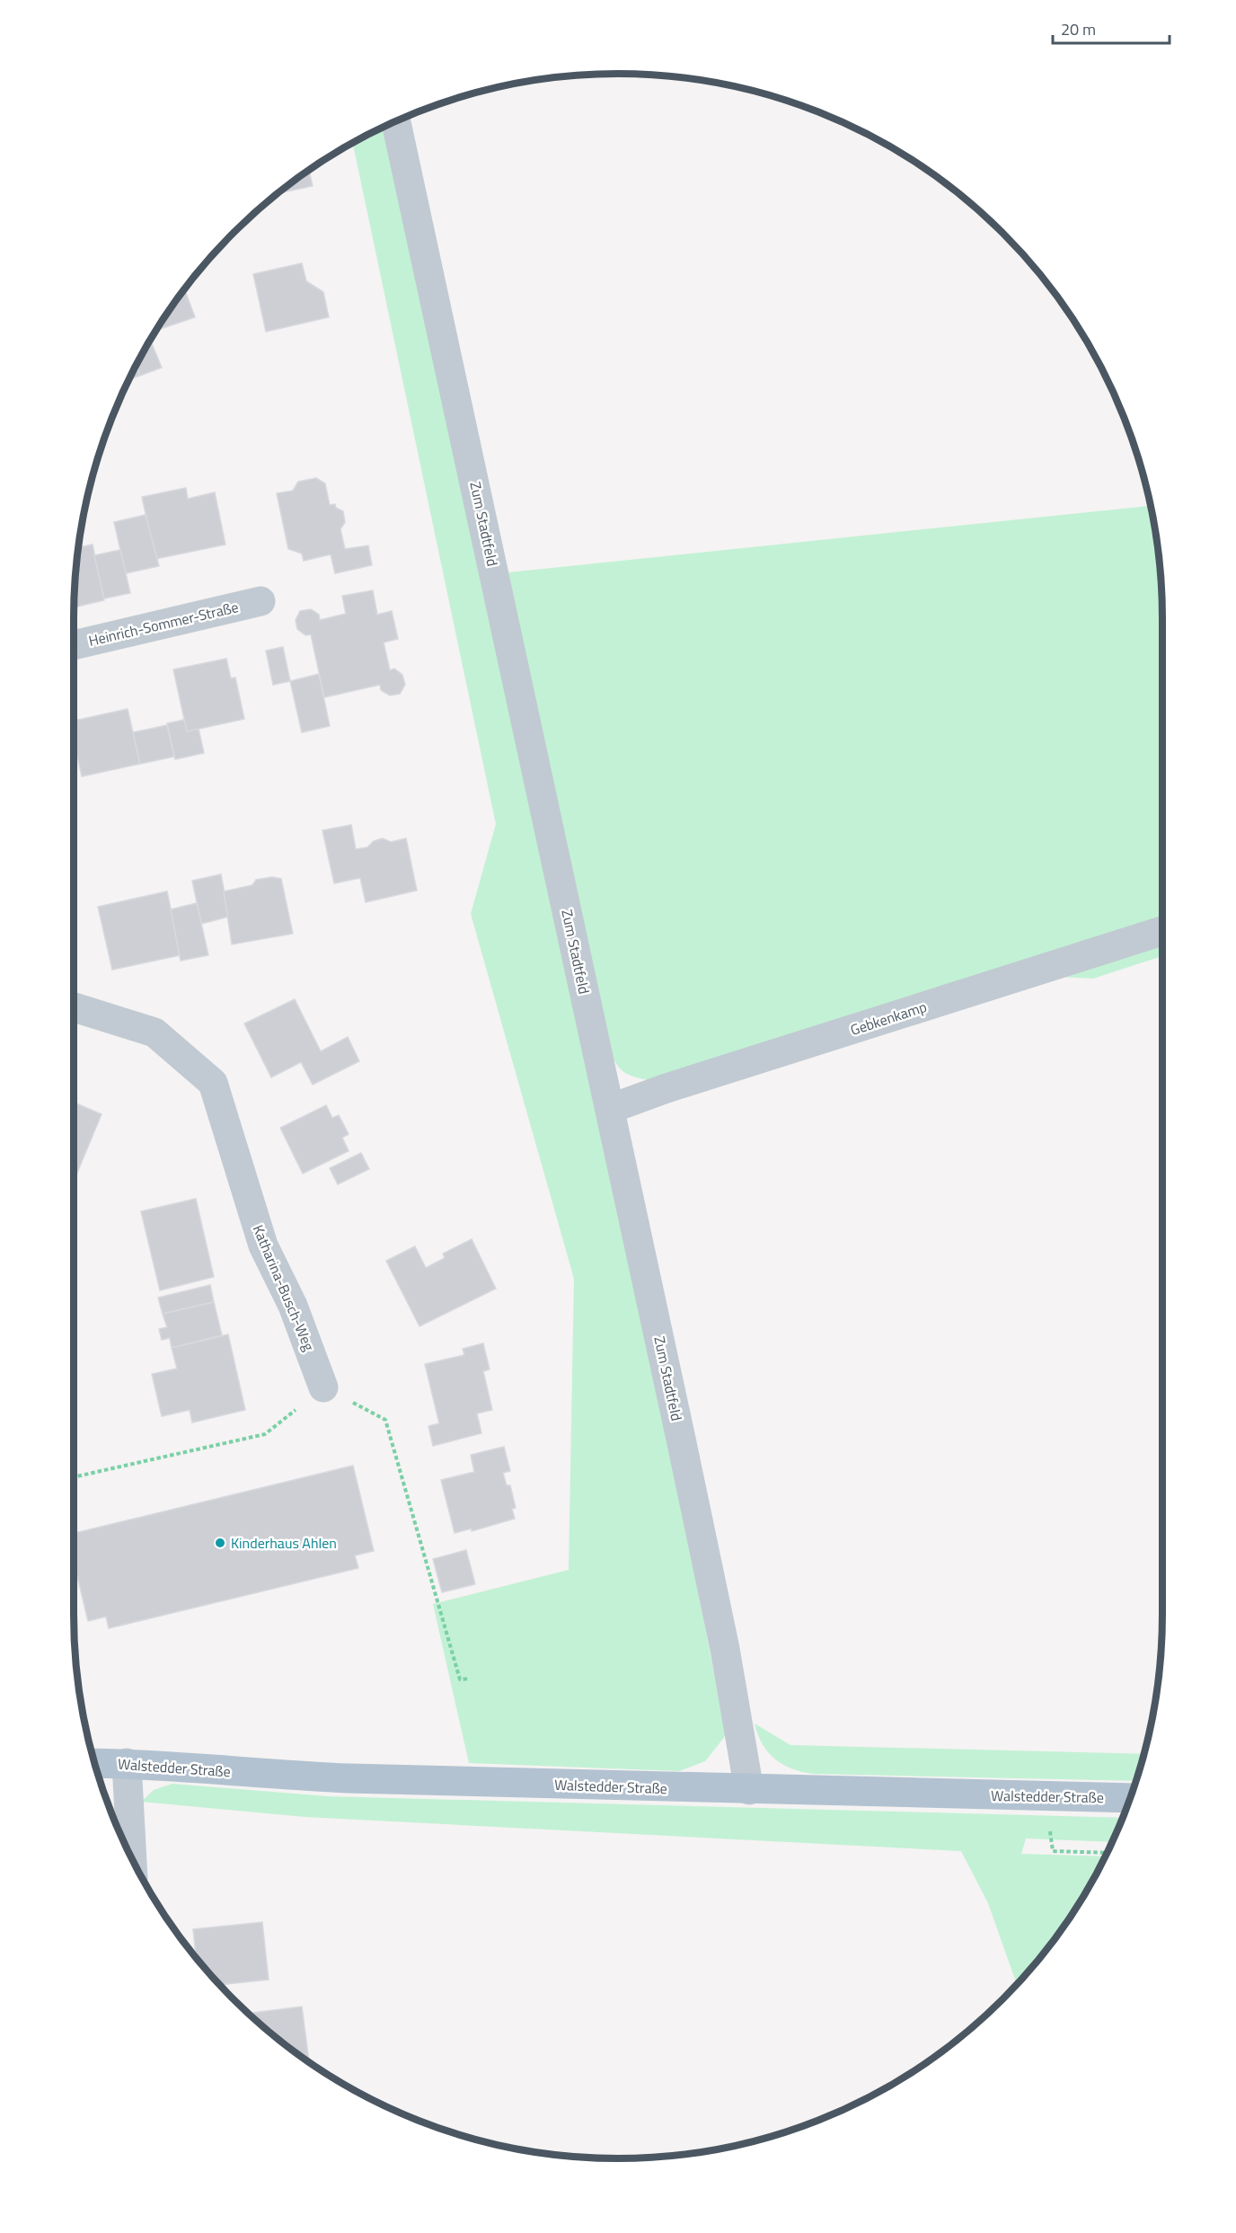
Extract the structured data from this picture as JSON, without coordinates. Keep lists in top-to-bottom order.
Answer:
{
  "streets": {
    "main road": ["Walstedder Straße"],
    "street": [
      "Zum Stadtfeld",
      "Heinrich-Sommer-Straße",
      "Gebkenkamp",
      "Katharina-Busch-Weg"
    ]
  },
  "crossings": [
    ["Zum Stadtfeld", "Gebkenkamp"],
    ["Zum Stadtfeld", "Walstedder Straße"]
  ],
  "places": ["Kinderhaus Ahlen"],
  "scale_bar": "20 m"
}
